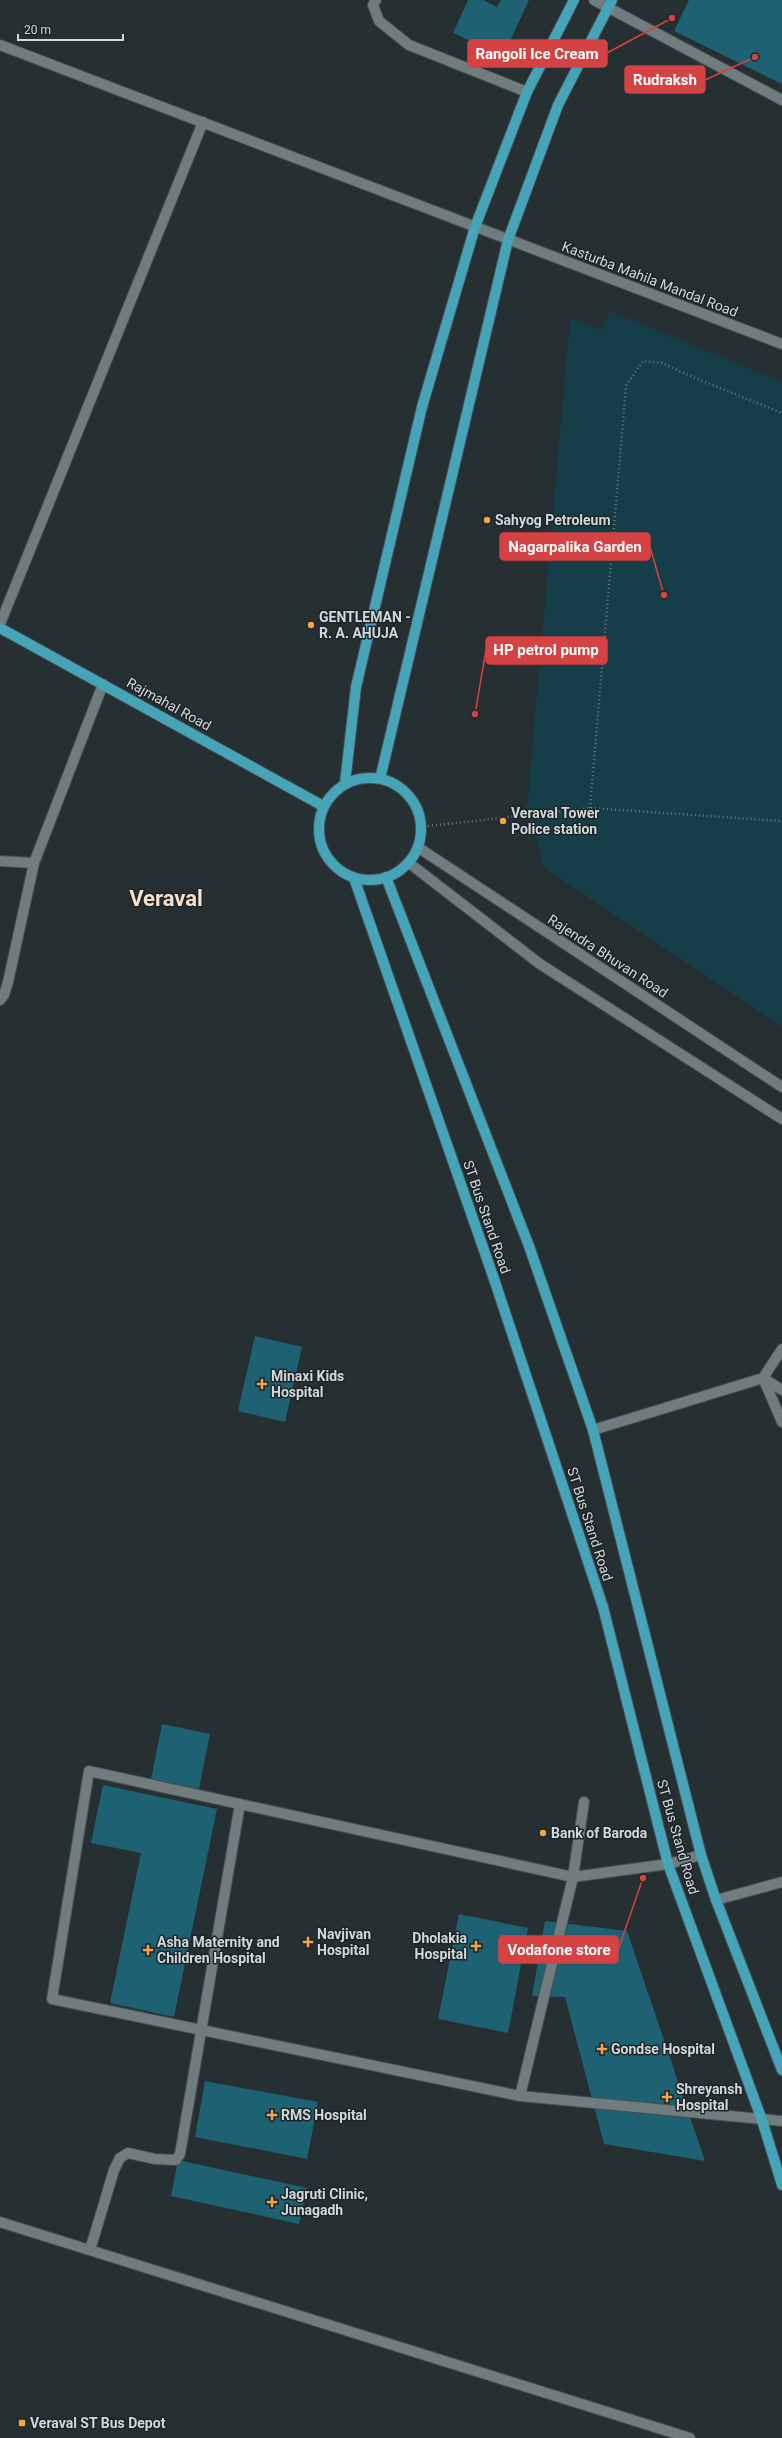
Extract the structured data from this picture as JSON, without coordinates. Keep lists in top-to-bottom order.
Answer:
{
  "streets": {
    "main road": ["Rajmahal Road", "ST Bus Stand Road"],
    "street": ["Kasturba Mahila Mandal Road", "Rajendra Bhuvan Road"]
  },
  "crossings": [
    ["Rajmahal Road", "Rajendra Bhuvan Road"],
    ["Rajmahal Road", "ST Bus Stand Road"],
    ["Rajendra Bhuvan Road", "ST Bus Stand Road"]
  ],
  "districts": ["Veraval"],
  "places": {
    "other": [
      "Rangoli Ice Cream",
      "Rudraksh",
      "Sahyog Petroleum",
      "Nagarpalika Garden",
      "GENTLEMAN - R. A. AHUJA",
      "HP petrol pump",
      "Veraval Tower Police station",
      "Bank of Baroda",
      "Vodafone store"
    ],
    "health": [
      "Minaxi Kids Hospital",
      "Navjivan Hospital",
      "Dholakia Hospital",
      "Asha Maternity and Children Hospital",
      "Gondse Hospital",
      "Shreyansh Hospital",
      "RMS Hospital",
      "Jagruti Clinic, Junagadh"
    ],
    "transit": ["Veraval ST Bus Depot"]
  },
  "scale_bar": "20 m"
}
